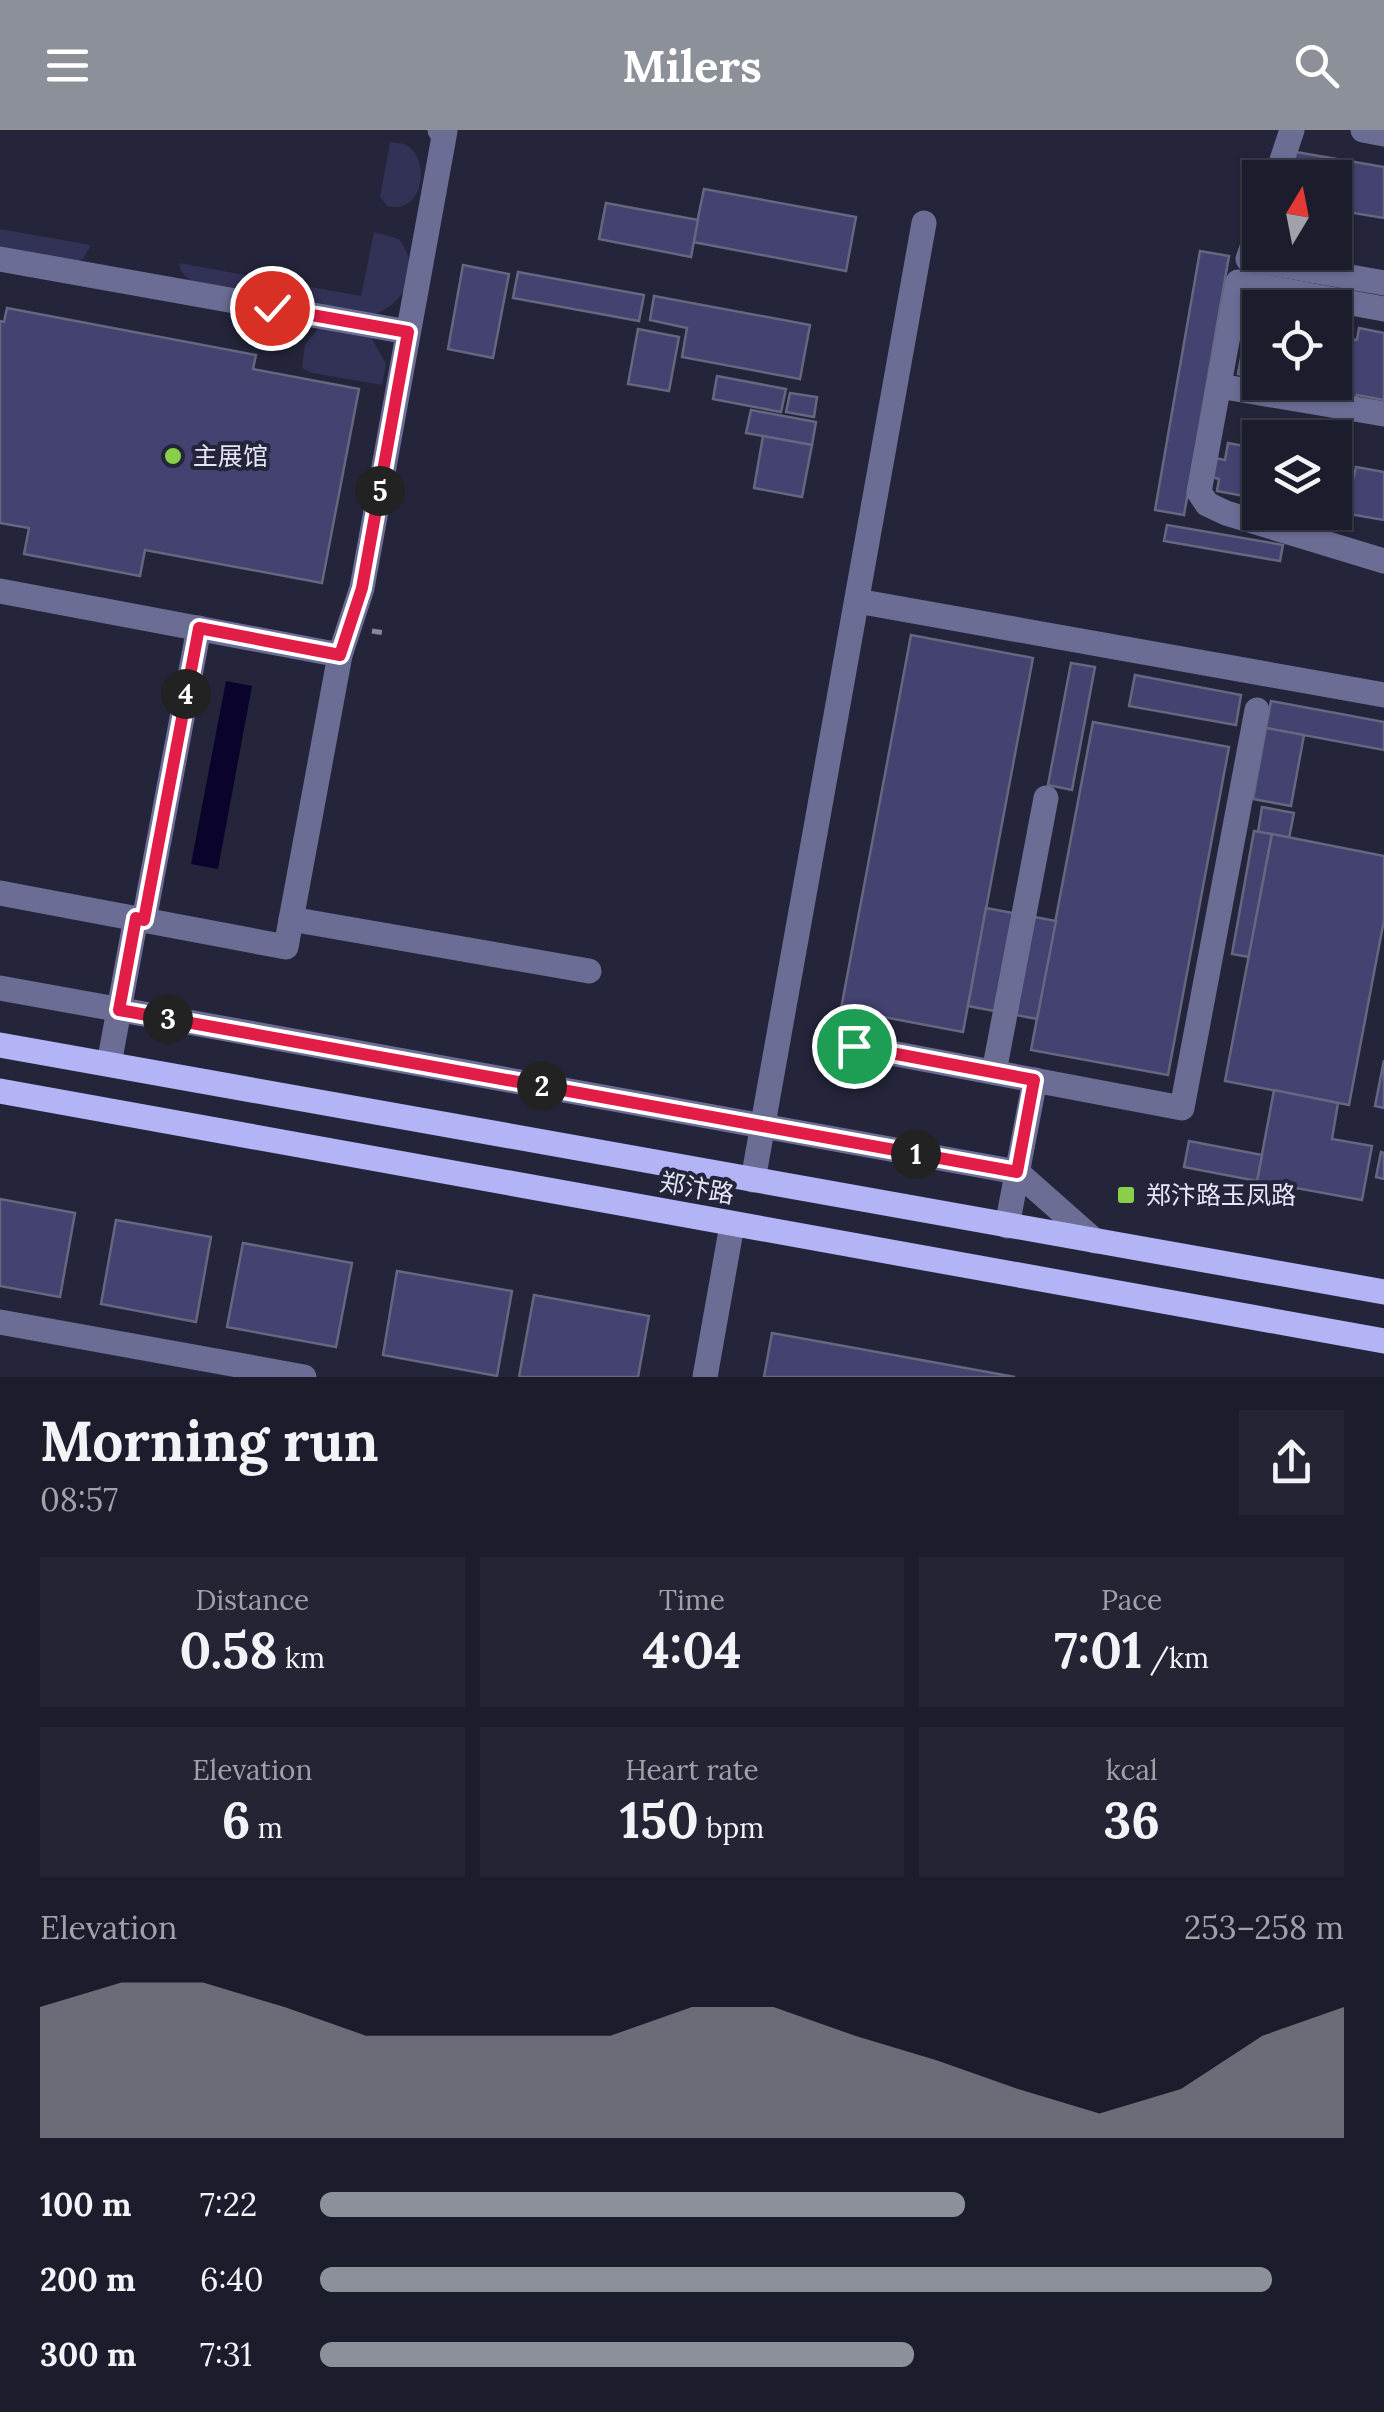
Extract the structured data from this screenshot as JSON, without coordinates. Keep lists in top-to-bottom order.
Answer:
{
  "streets": {
    "main road": ["郑汴路"]
  },
  "places": {
    "other": ["主展馆"],
    "transit": ["郑汴路玉凤路"]
  },
  "north": "top",
  "page": {
    "header": "Milers",
    "pins": [
      "5",
      "4",
      "3",
      "2",
      "1"
    ],
    "heading": ["Morning run", "08:57"],
    "stats": [
      ["Distance", "0.58 km"],
      ["Time", "4:04"],
      ["Pace", "7:01 /km"],
      ["Elevation", "6 m"],
      ["Heart rate", "150 bpm"],
      ["kcal", "36"]
    ],
    "chart": ["Elevation", "253–258 m"],
    "list": [
      {
        "name": "100 m",
        "note": "7:22"
      },
      {
        "name": "200 m",
        "note": "6:40"
      },
      {
        "name": "300 m",
        "note": "7:31"
      }
    ]
  }
}
